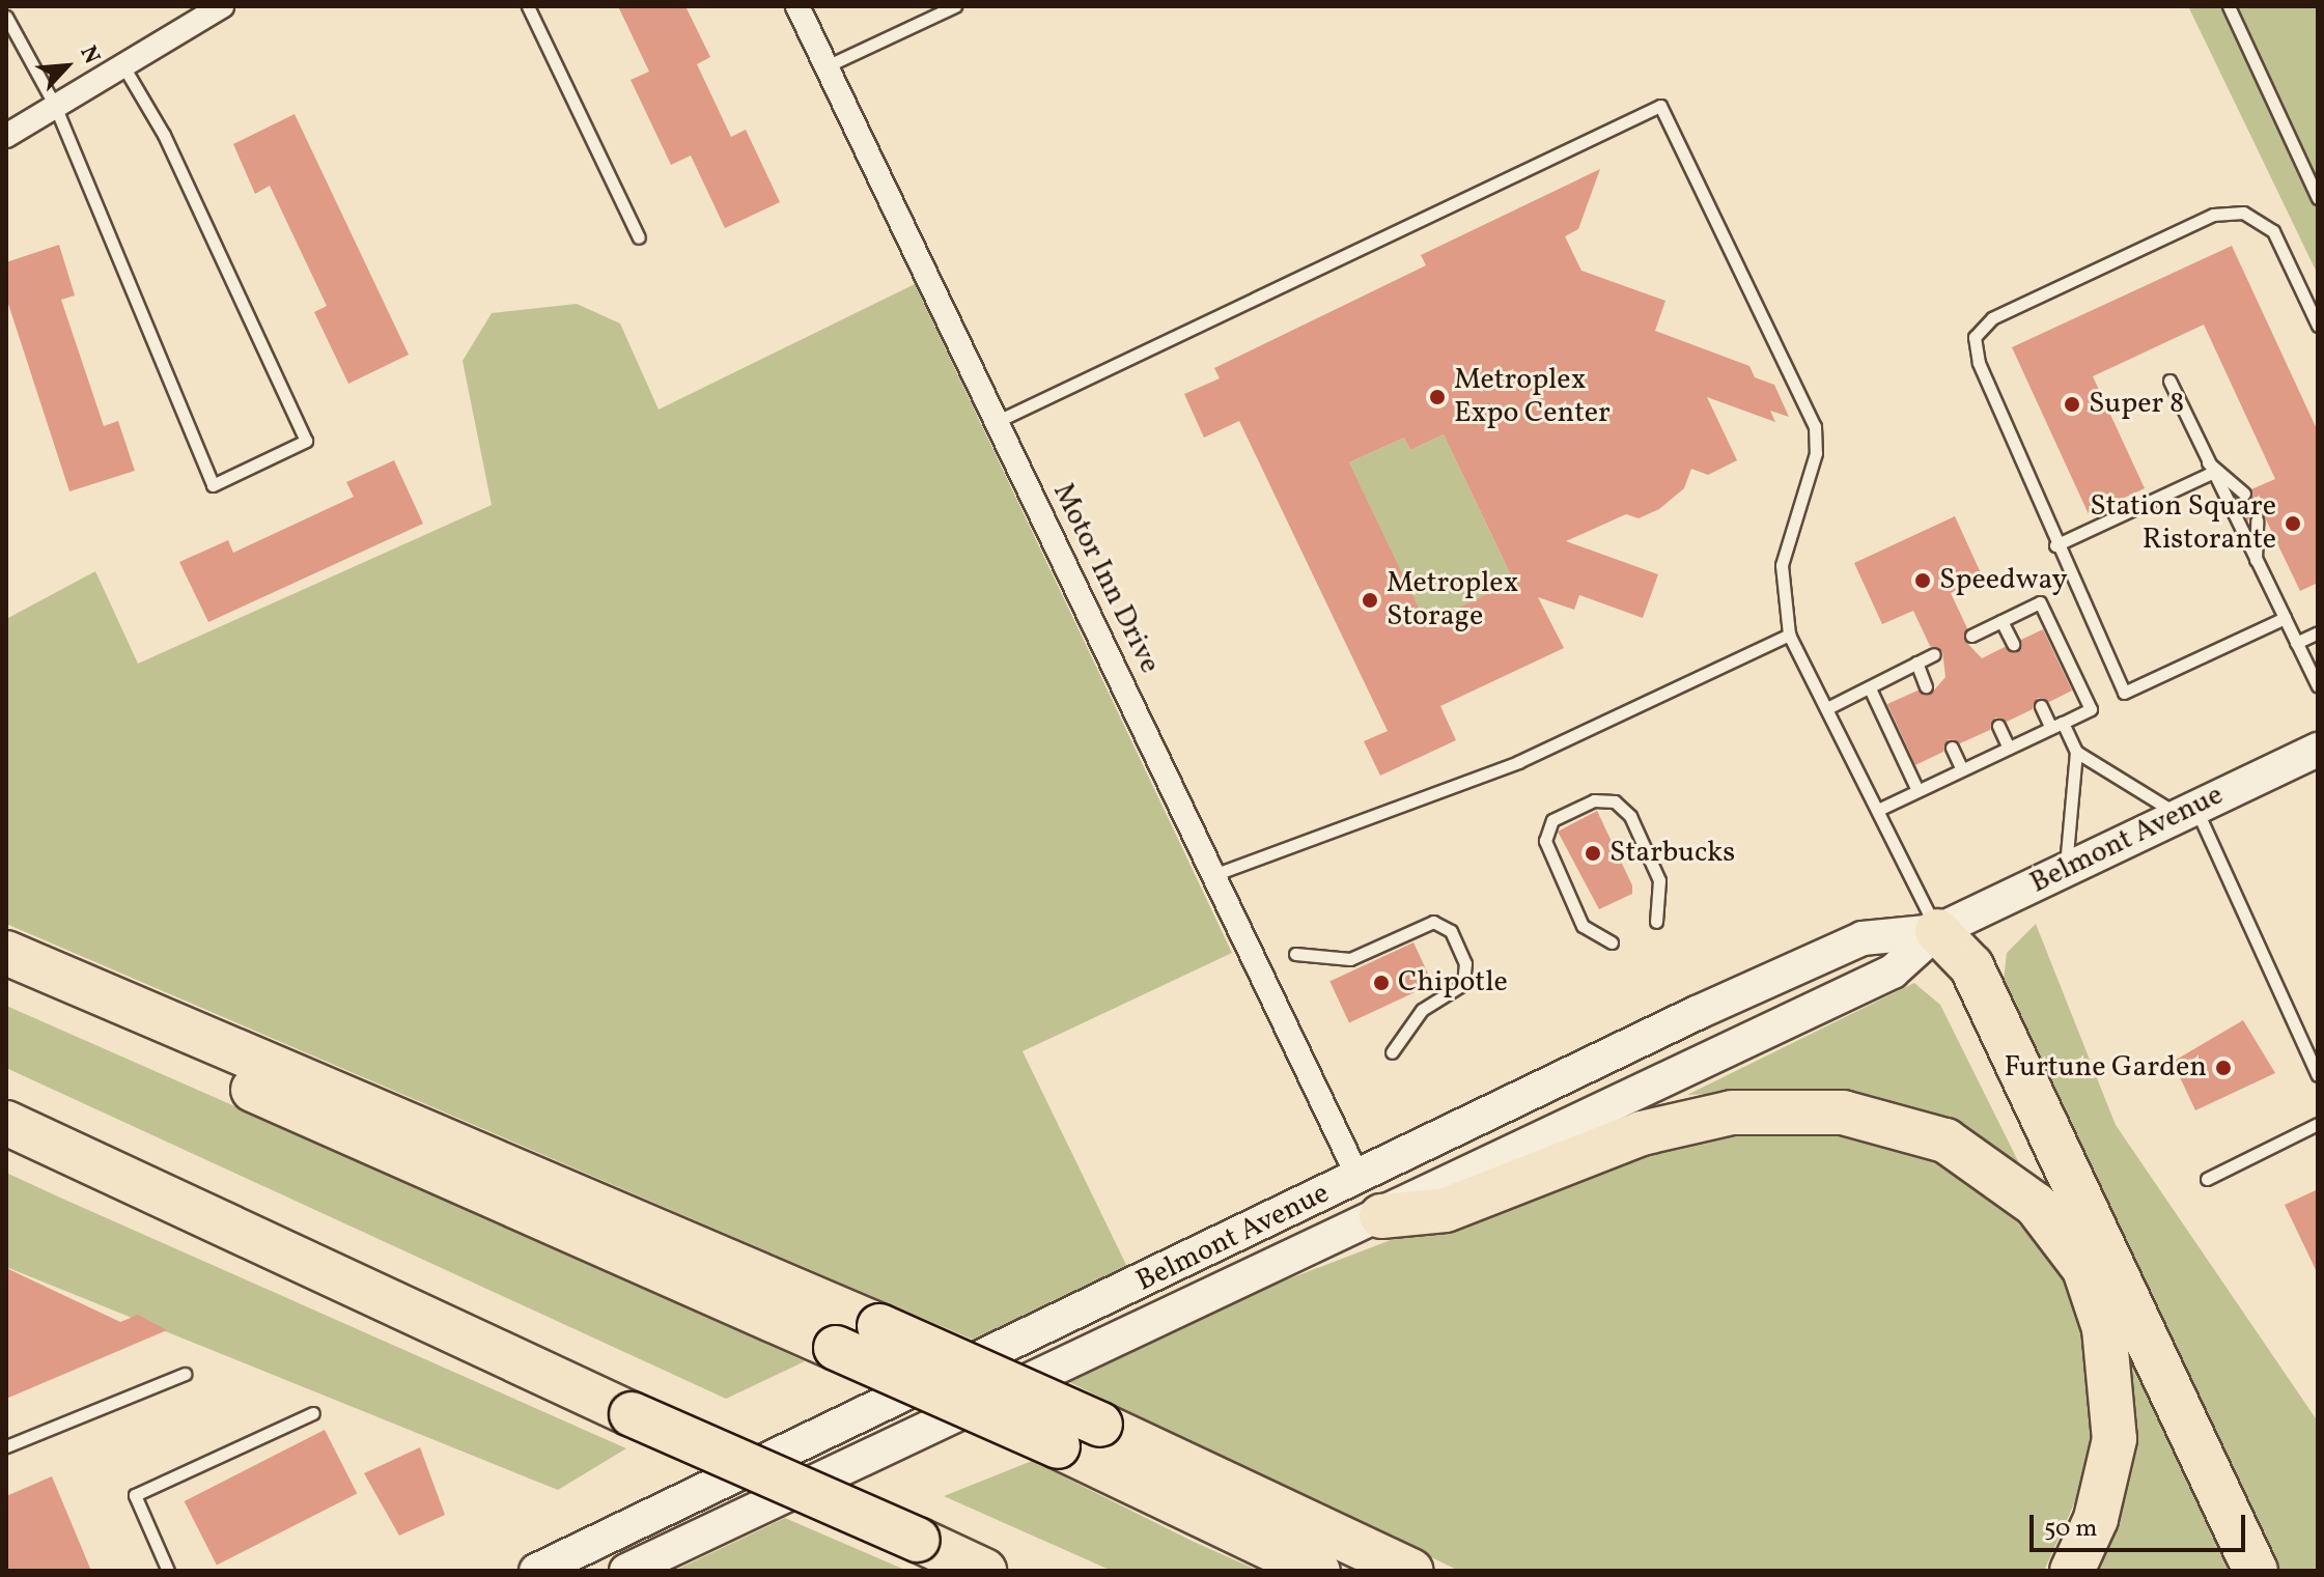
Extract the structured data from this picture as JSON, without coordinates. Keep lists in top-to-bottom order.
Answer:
{
  "streets": {
    "main road": ["Belmont Avenue"],
    "street": ["Motor Inn Drive"]
  },
  "crossings": [
    ["Motor Inn Drive", "Belmont Avenue"]
  ],
  "places": [
    "Metroplex Expo Center",
    "Super 8",
    "Station Square Ristorante",
    "Speedway",
    "Metroplex Storage",
    "Starbucks",
    "Chipotle",
    "Furtune Garden"
  ],
  "scale_bar": "50 m",
  "north": "top right"
}
